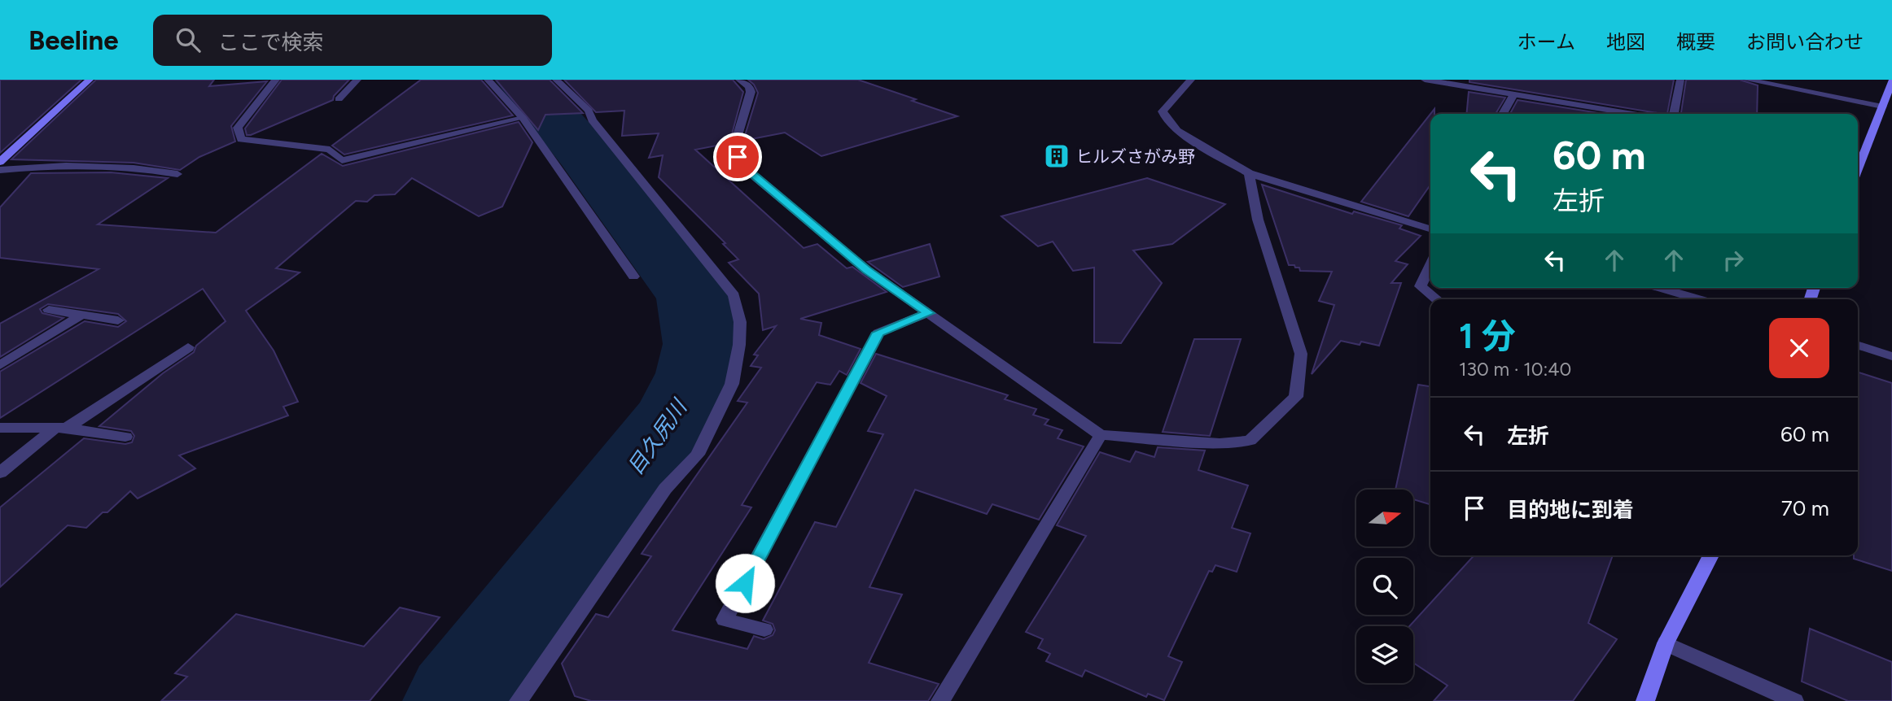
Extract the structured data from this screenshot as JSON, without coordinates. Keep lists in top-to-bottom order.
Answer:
{
  "water": ["目久尻川"],
  "places": {
    "building": ["ヒルズさがみ野"]
  },
  "north": "right",
  "page": {
    "header": "Beeline",
    "search": "ここで検索",
    "nav": [
      "ホーム",
      "地図",
      "概要",
      "お問い合わせ"
    ],
    "turn": ["60 m", "左折"],
    "heading": ["1 分", "130 m · 10:40"],
    "list": [
      {
        "name": "左折",
        "value": "60 m"
      },
      {
        "name": "目的地に到着",
        "value": "70 m"
      }
    ]
  }
}
